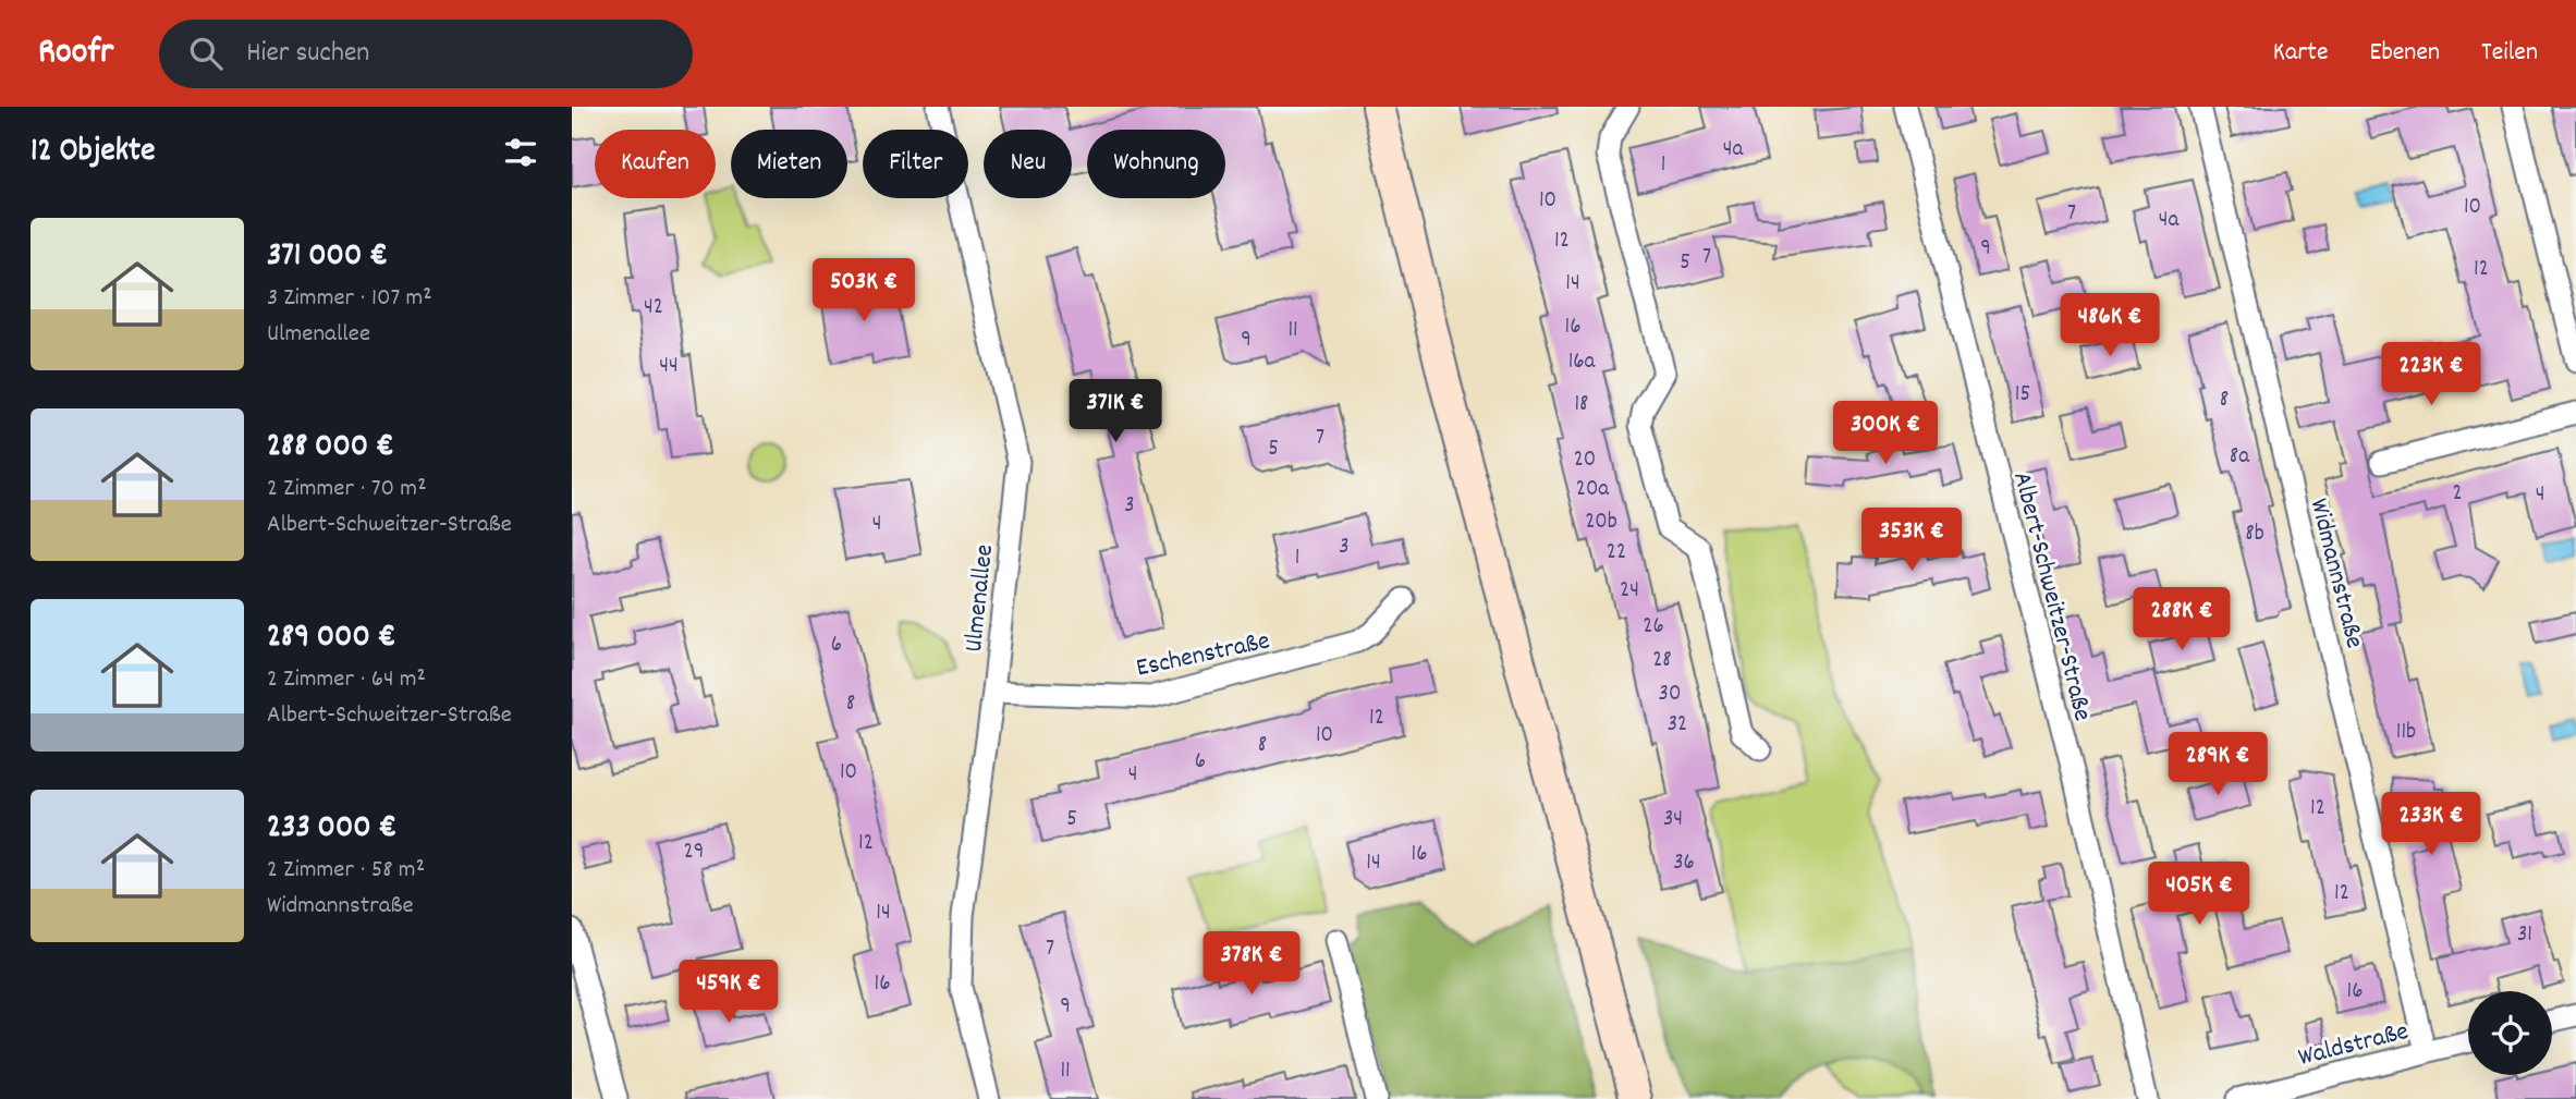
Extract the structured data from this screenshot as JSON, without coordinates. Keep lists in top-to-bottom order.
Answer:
{
  "streets": {
    "street": [
      "Widmannstraße",
      "Albert-Schweitzer-Straße",
      "Ulmenallee",
      "Eschenstraße",
      "Waldstraße"
    ]
  },
  "crossings": [
    ["Widmannstraße", "Waldstraße"],
    ["Ulmenallee", "Eschenstraße"]
  ],
  "house_numbers": [
    "4a",
    "1",
    "10",
    "10",
    "7",
    "4a",
    "12",
    "9",
    "7",
    "5",
    "12",
    "14",
    "42",
    "16",
    "11",
    "9",
    "16a",
    "44",
    "15",
    "8",
    "18",
    "7",
    "5",
    "8a",
    "20",
    "20a",
    "2",
    "4",
    "3",
    "20b",
    "4",
    "8b",
    "3",
    "22",
    "1",
    "24",
    "26",
    "6",
    "28",
    "30",
    "8",
    "12",
    "32",
    "11b",
    "10",
    "8",
    "6",
    "10",
    "4",
    "12",
    "5",
    "34",
    "12",
    "29",
    "16",
    "14",
    "36",
    "12",
    "14",
    "31",
    "7",
    "16",
    "16",
    "9",
    "11"
  ],
  "page": {
    "header": "Roofr",
    "search": "Hier suchen",
    "nav": ["Karte", "Ebenen", "Teilen"],
    "heading": "12 Objekte",
    "chip": [
      "Kaufen",
      "Mieten",
      "Filter",
      "Neu",
      "Wohnung"
    ],
    "list": [
      {
        "name": "371 000 €",
        "note": "3 Zimmer · 107 m² · Ulmenallee"
      },
      {
        "name": "288 000 €",
        "note": "2 Zimmer · 70 m² · Albert-Schweitzer-Straße"
      },
      {
        "name": "289 000 €",
        "note": "2 Zimmer · 64 m² · Albert-Schweitzer-Straße"
      },
      {
        "name": "233 000 €",
        "note": "2 Zimmer · 58 m² · Widmannstraße"
      }
    ],
    "price": [
      "503K €",
      "486K €",
      "223K €",
      "371K €",
      "300K €",
      "353K €",
      "288K €",
      "289K €",
      "233K €",
      "405K €",
      "378K €",
      "459K €"
    ]
  }
}
